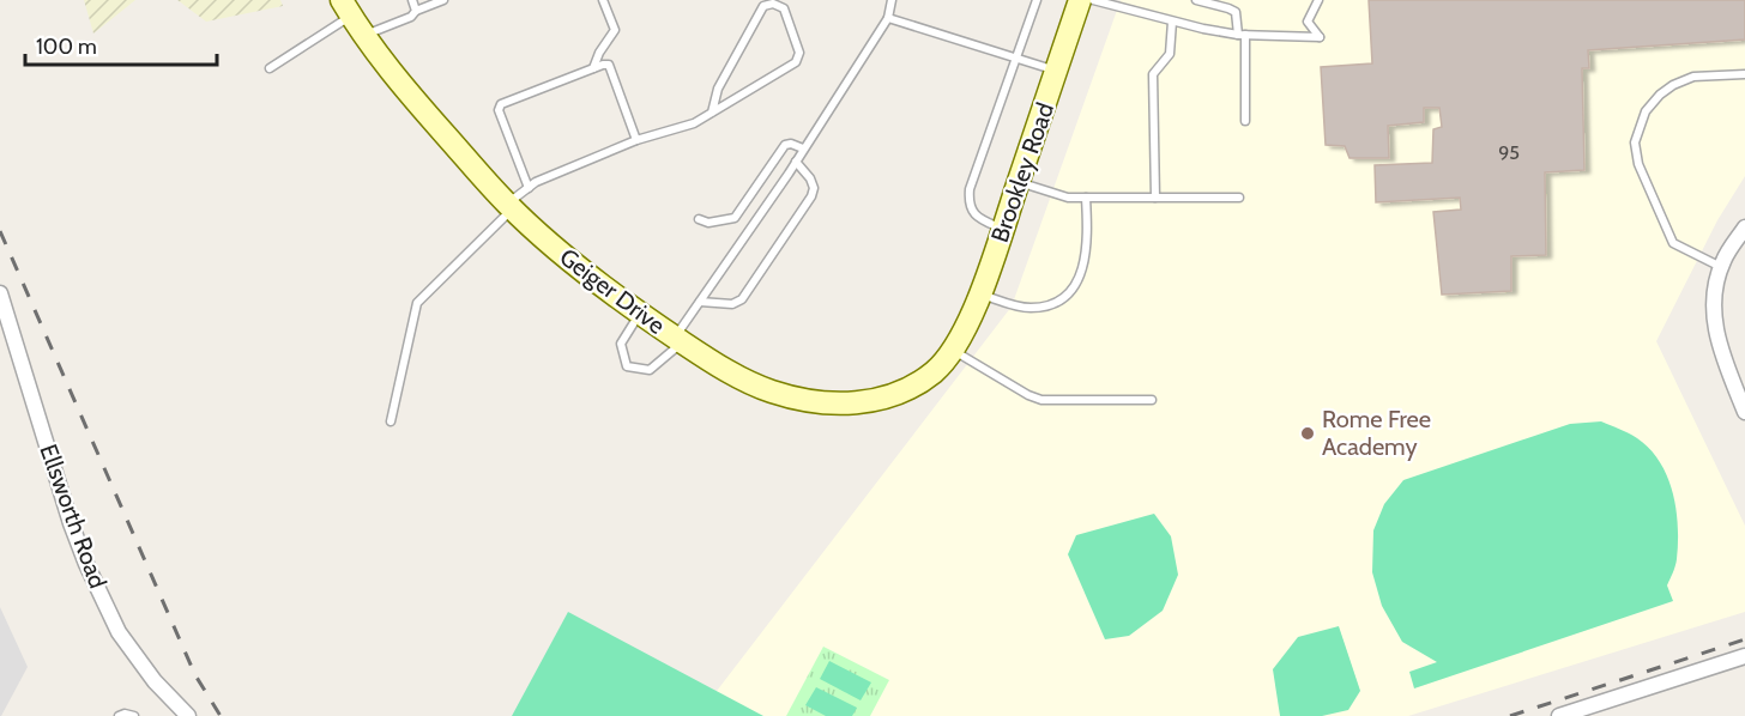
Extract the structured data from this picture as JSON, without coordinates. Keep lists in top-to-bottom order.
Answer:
{
  "streets": {
    "street": ["Brookley Road", "Geiger Drive", "Ellsworth Road"]
  },
  "crossings": [
    ["Brookley Road", "Geiger Drive"]
  ],
  "places": ["Rome Free Academy"],
  "house_numbers": ["95"],
  "scale_bar": "100 m"
}
